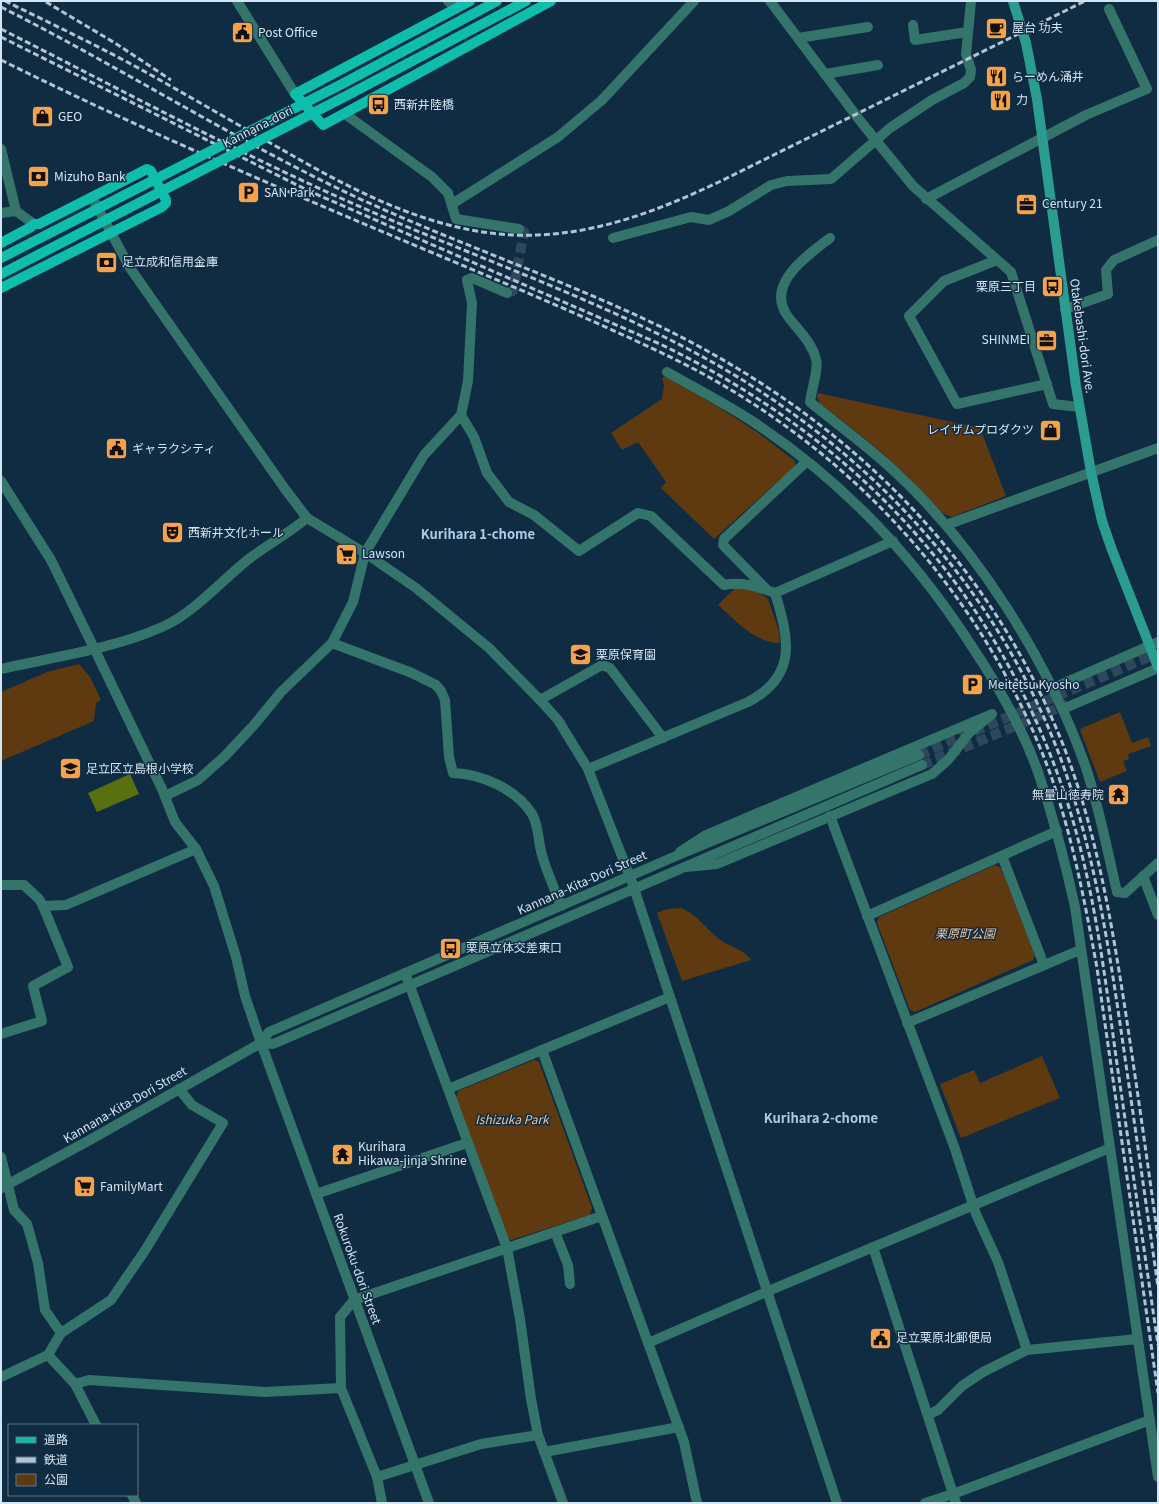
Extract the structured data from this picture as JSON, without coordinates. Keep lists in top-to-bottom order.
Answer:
{
  "streets": {
    "main road": ["Kannana-dori", "Otakebashi-dori Ave."],
    "street": ["Kannana-Kita-Dori Street", "Rokuroku-dori Street"]
  },
  "crossings": [
    ["Kannana-Kita-Dori Street", "Rokuroku-dori Street"]
  ],
  "districts": ["Kurihara 1-chome", "Kurihara 2-chome"],
  "parks": ["栗原町公園", "Ishizuka Park"],
  "places": {
    "cafe": ["屋台 功夫"],
    "public building": ["Post Office", "ギャラクシティ", "足立栗原北郵便局"],
    "restaurant": ["らーめん涌井", "力"],
    "bus stop": ["西新井陸橋", "栗原三丁目", "栗原立体交差東口"],
    "shop": ["GEO", "レイザムプロダクツ"],
    "bank": ["Mizuho Bank", "足立成和信用金庫"],
    "parking": ["SAN Park", "Meitetsu Kyosho"],
    "office": ["Century 21", "SHINMEI"],
    "theatre": ["西新井文化ホール"],
    "supermarket": ["Lawson", "FamilyMart"],
    "school or university": ["栗原保育園", "足立区立島根小学校"],
    "temple": ["無量山徳寿院", "Kurihara Hikawa-jinja Shrine"]
  },
  "legend": ["道路", "鉄道", "公園"]
}
